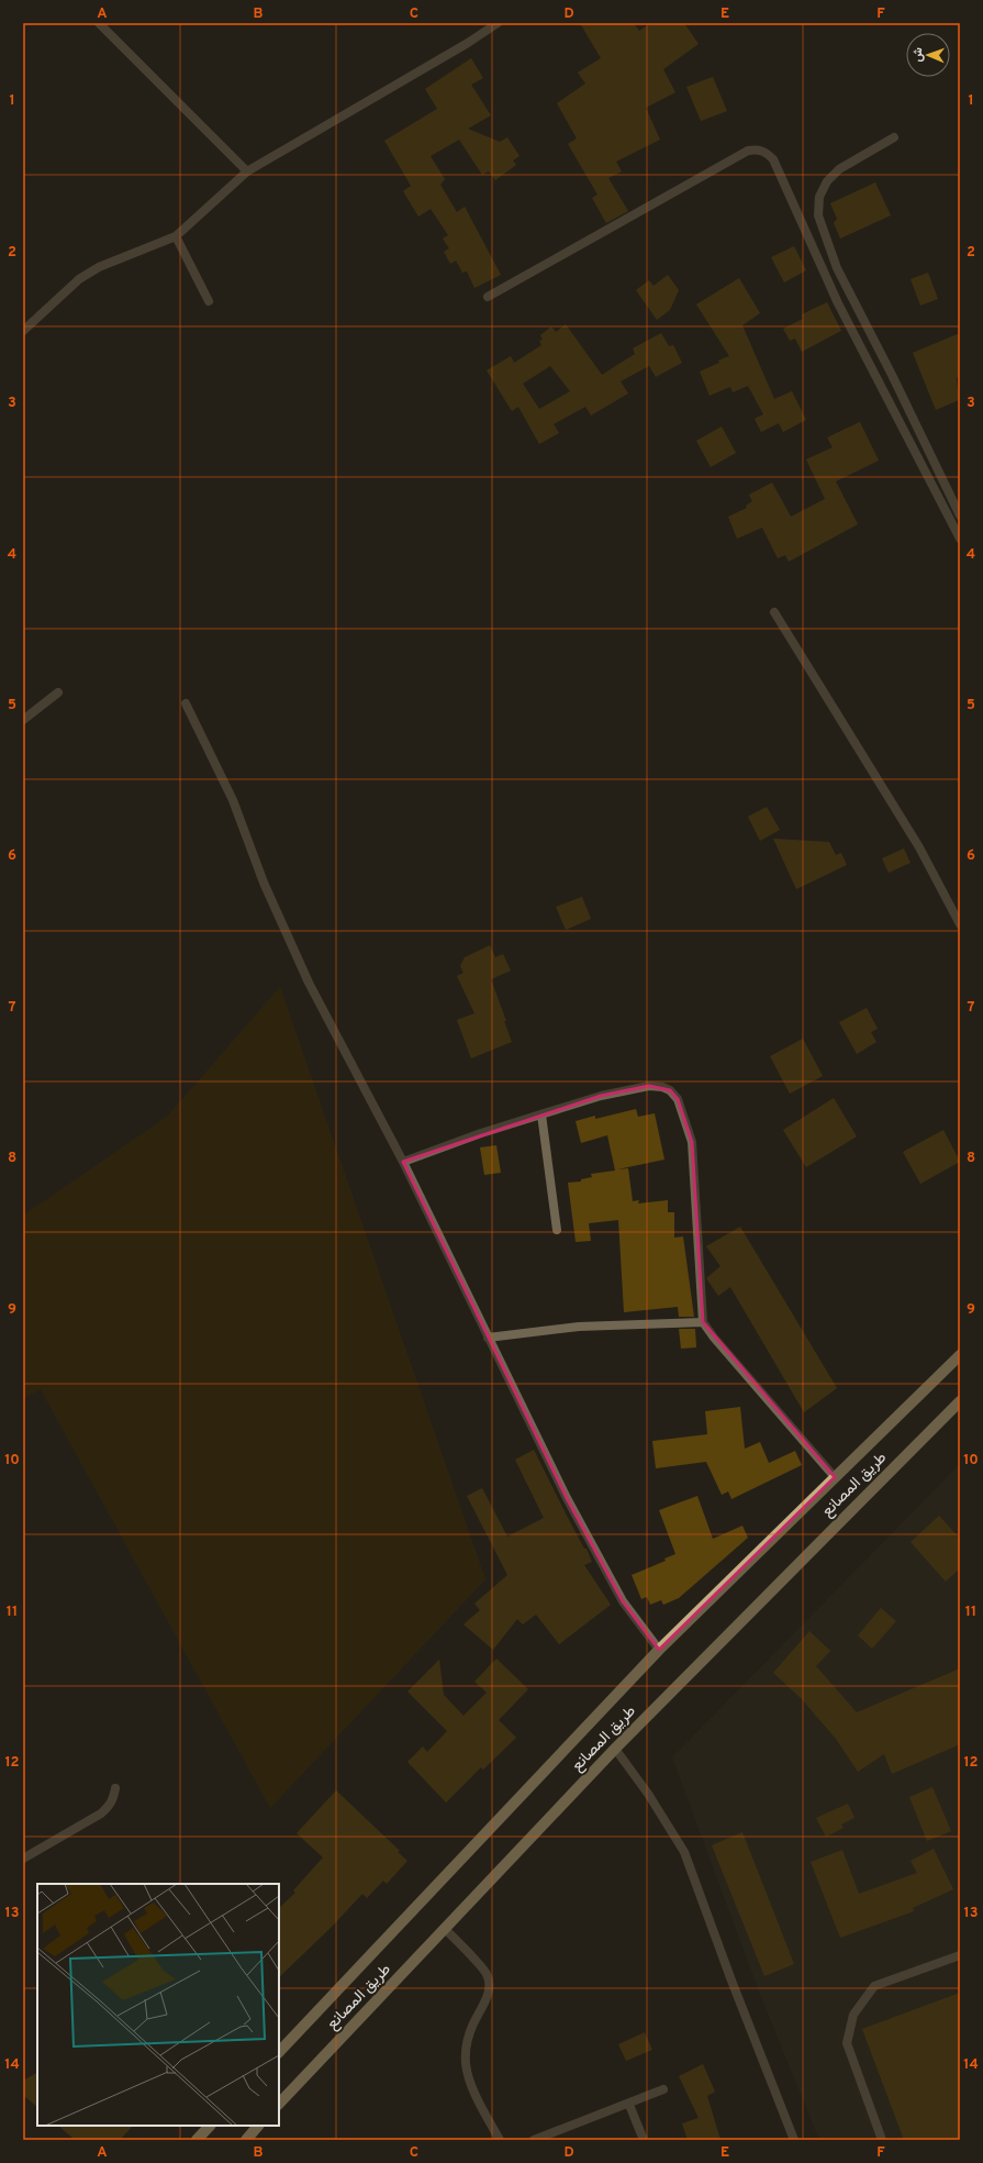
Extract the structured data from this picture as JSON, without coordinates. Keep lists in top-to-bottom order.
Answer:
{
  "streets": {
    "main road": ["طريق المصانع"]
  },
  "north": "left",
  "grid": {
    "columns": [
      "A",
      "B",
      "C",
      "D",
      "E",
      "F"
    ],
    "rows": [
      "1",
      "2",
      "3",
      "4",
      "5",
      "6",
      "7",
      "8",
      "9",
      "10",
      "11",
      "12",
      "13",
      "14"
    ]
  }
}
